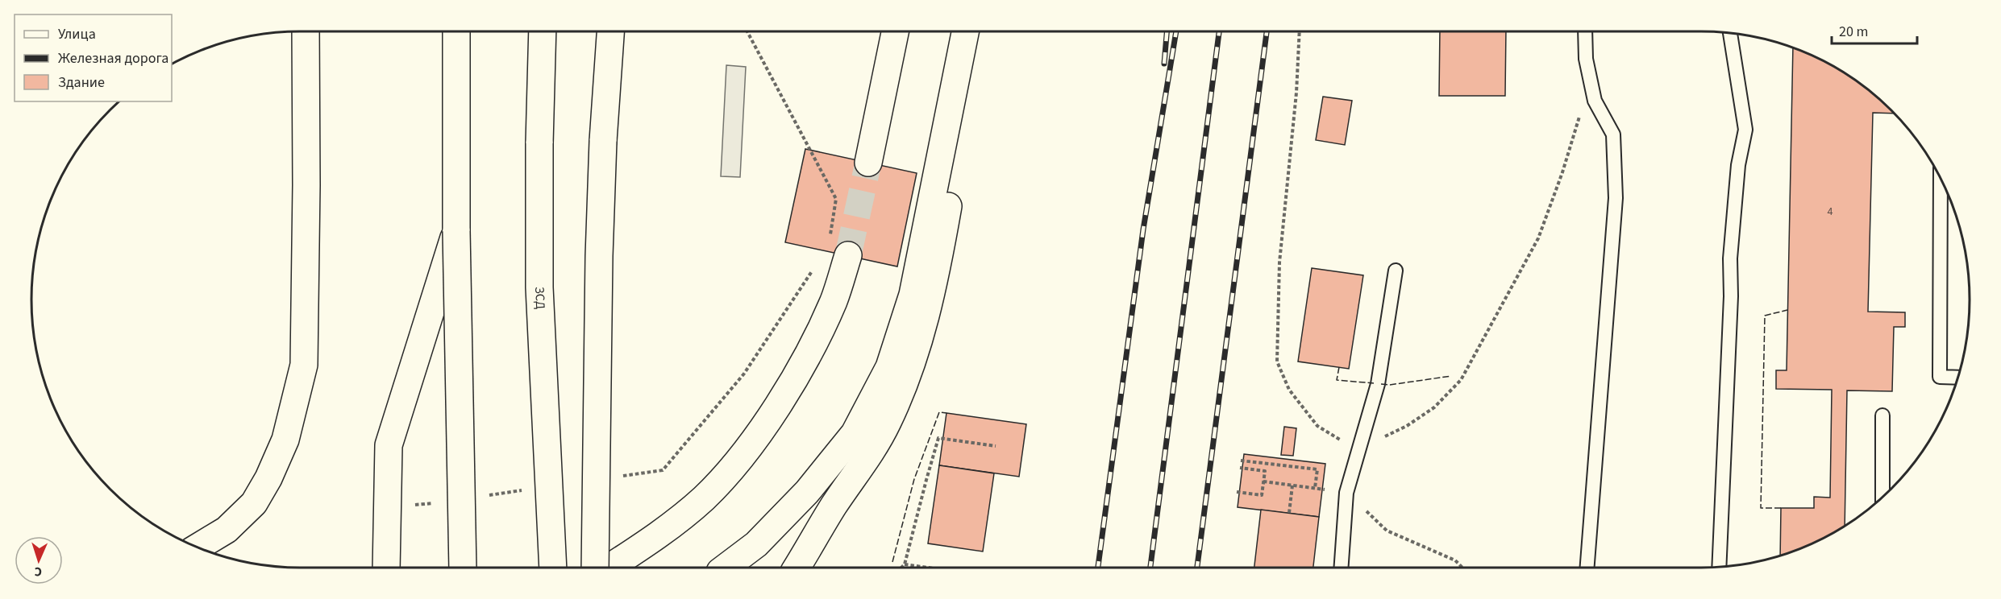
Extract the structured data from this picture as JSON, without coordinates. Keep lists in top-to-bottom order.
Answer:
{
  "streets": {
    "main road": ["ЗСД"]
  },
  "house_numbers": ["4"],
  "legend": ["Улица", "Железная дорога", "Здание"],
  "scale_bar": "20 m",
  "north": "bottom"
}
